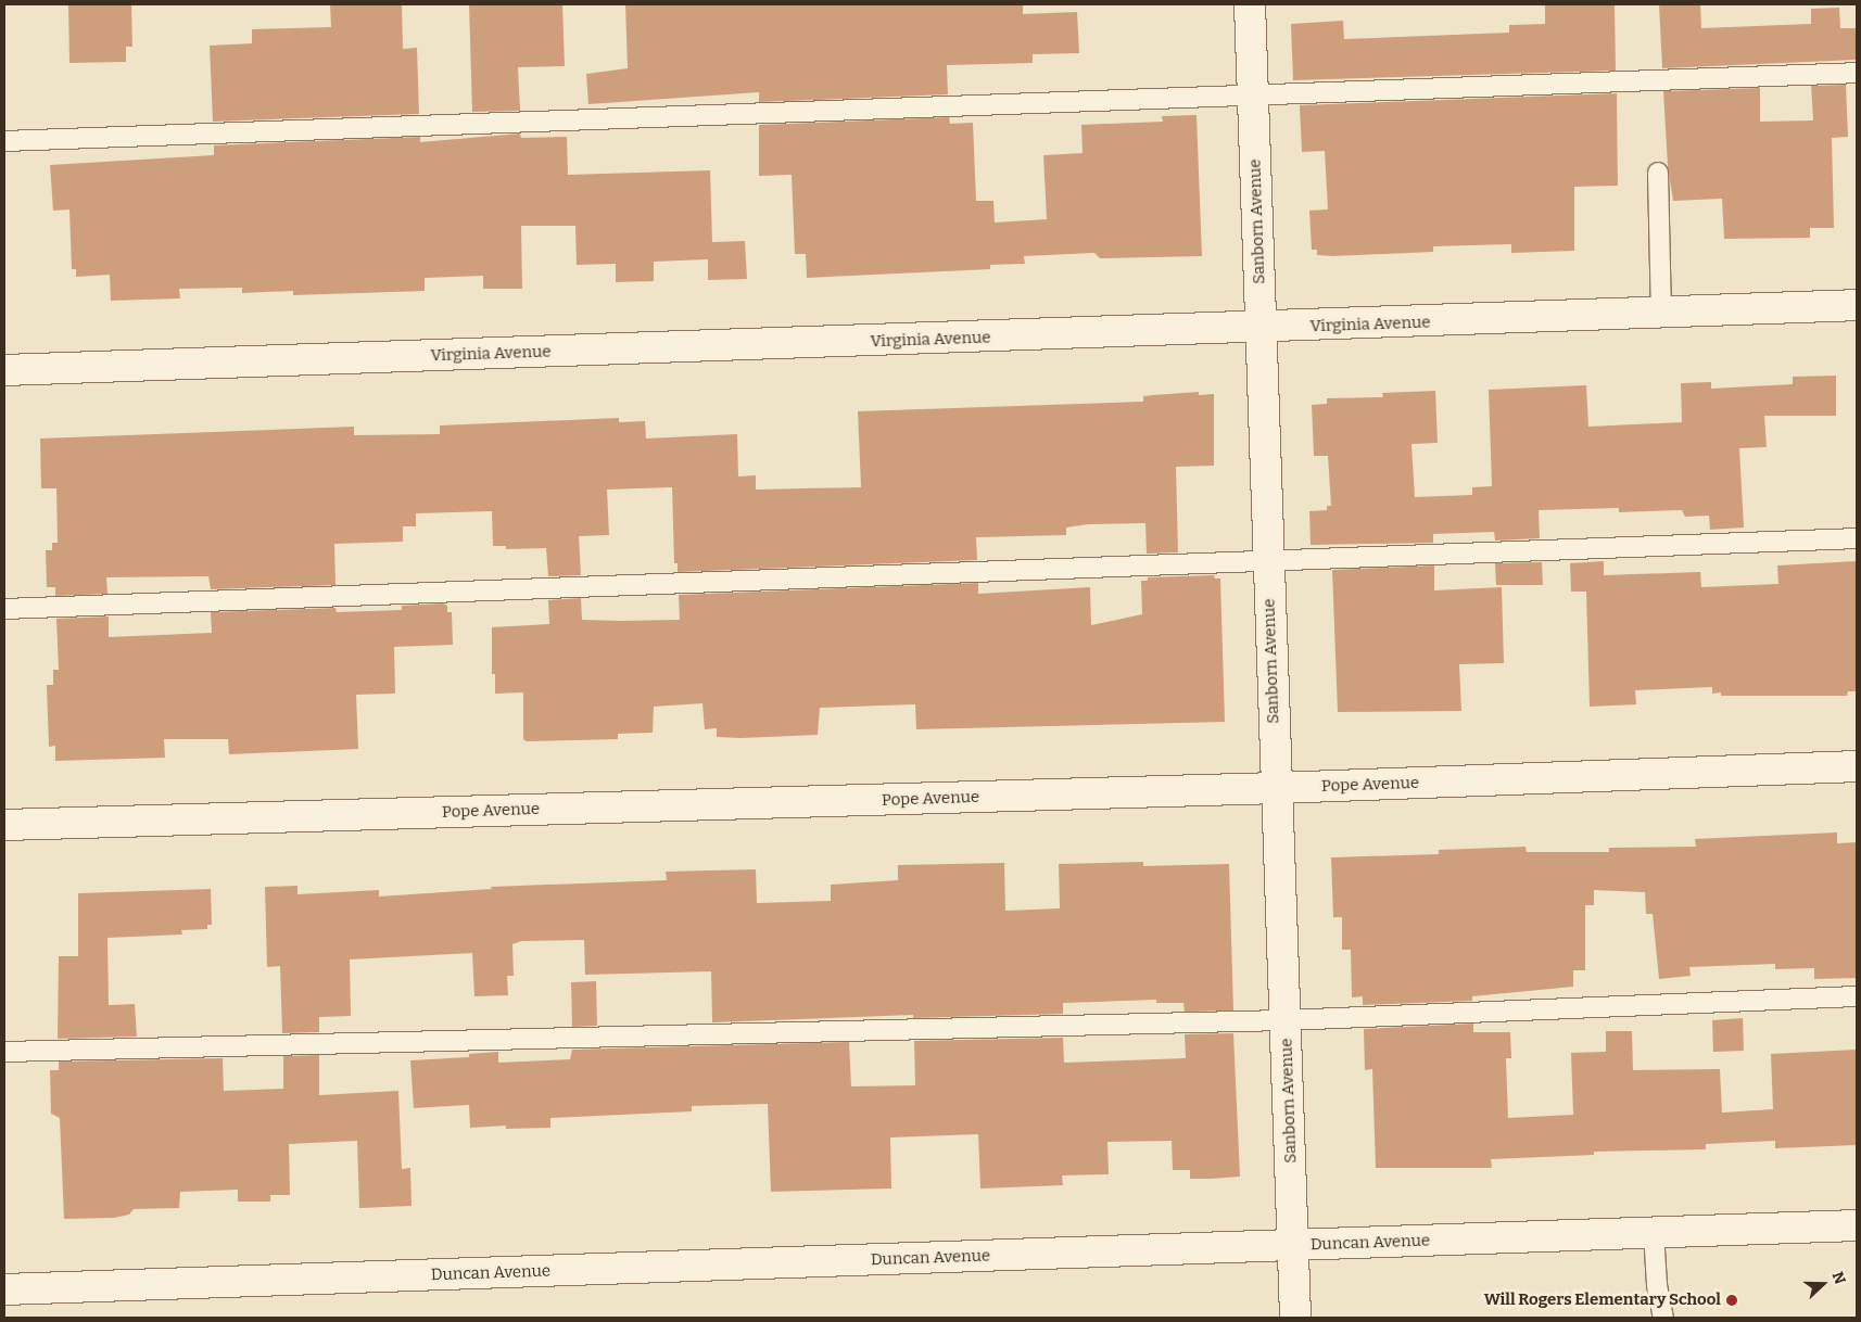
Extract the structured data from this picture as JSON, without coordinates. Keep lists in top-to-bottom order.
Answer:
{
  "streets": {
    "street": [
      "Sanborn Avenue",
      "Virginia Avenue",
      "Pope Avenue",
      "Duncan Avenue"
    ]
  },
  "crossings": [
    ["Sanborn Avenue", "Virginia Avenue"],
    ["Sanborn Avenue", "Pope Avenue"],
    ["Sanborn Avenue", "Duncan Avenue"]
  ],
  "places": ["Will Rogers Elementary School"],
  "north": "right"
}
